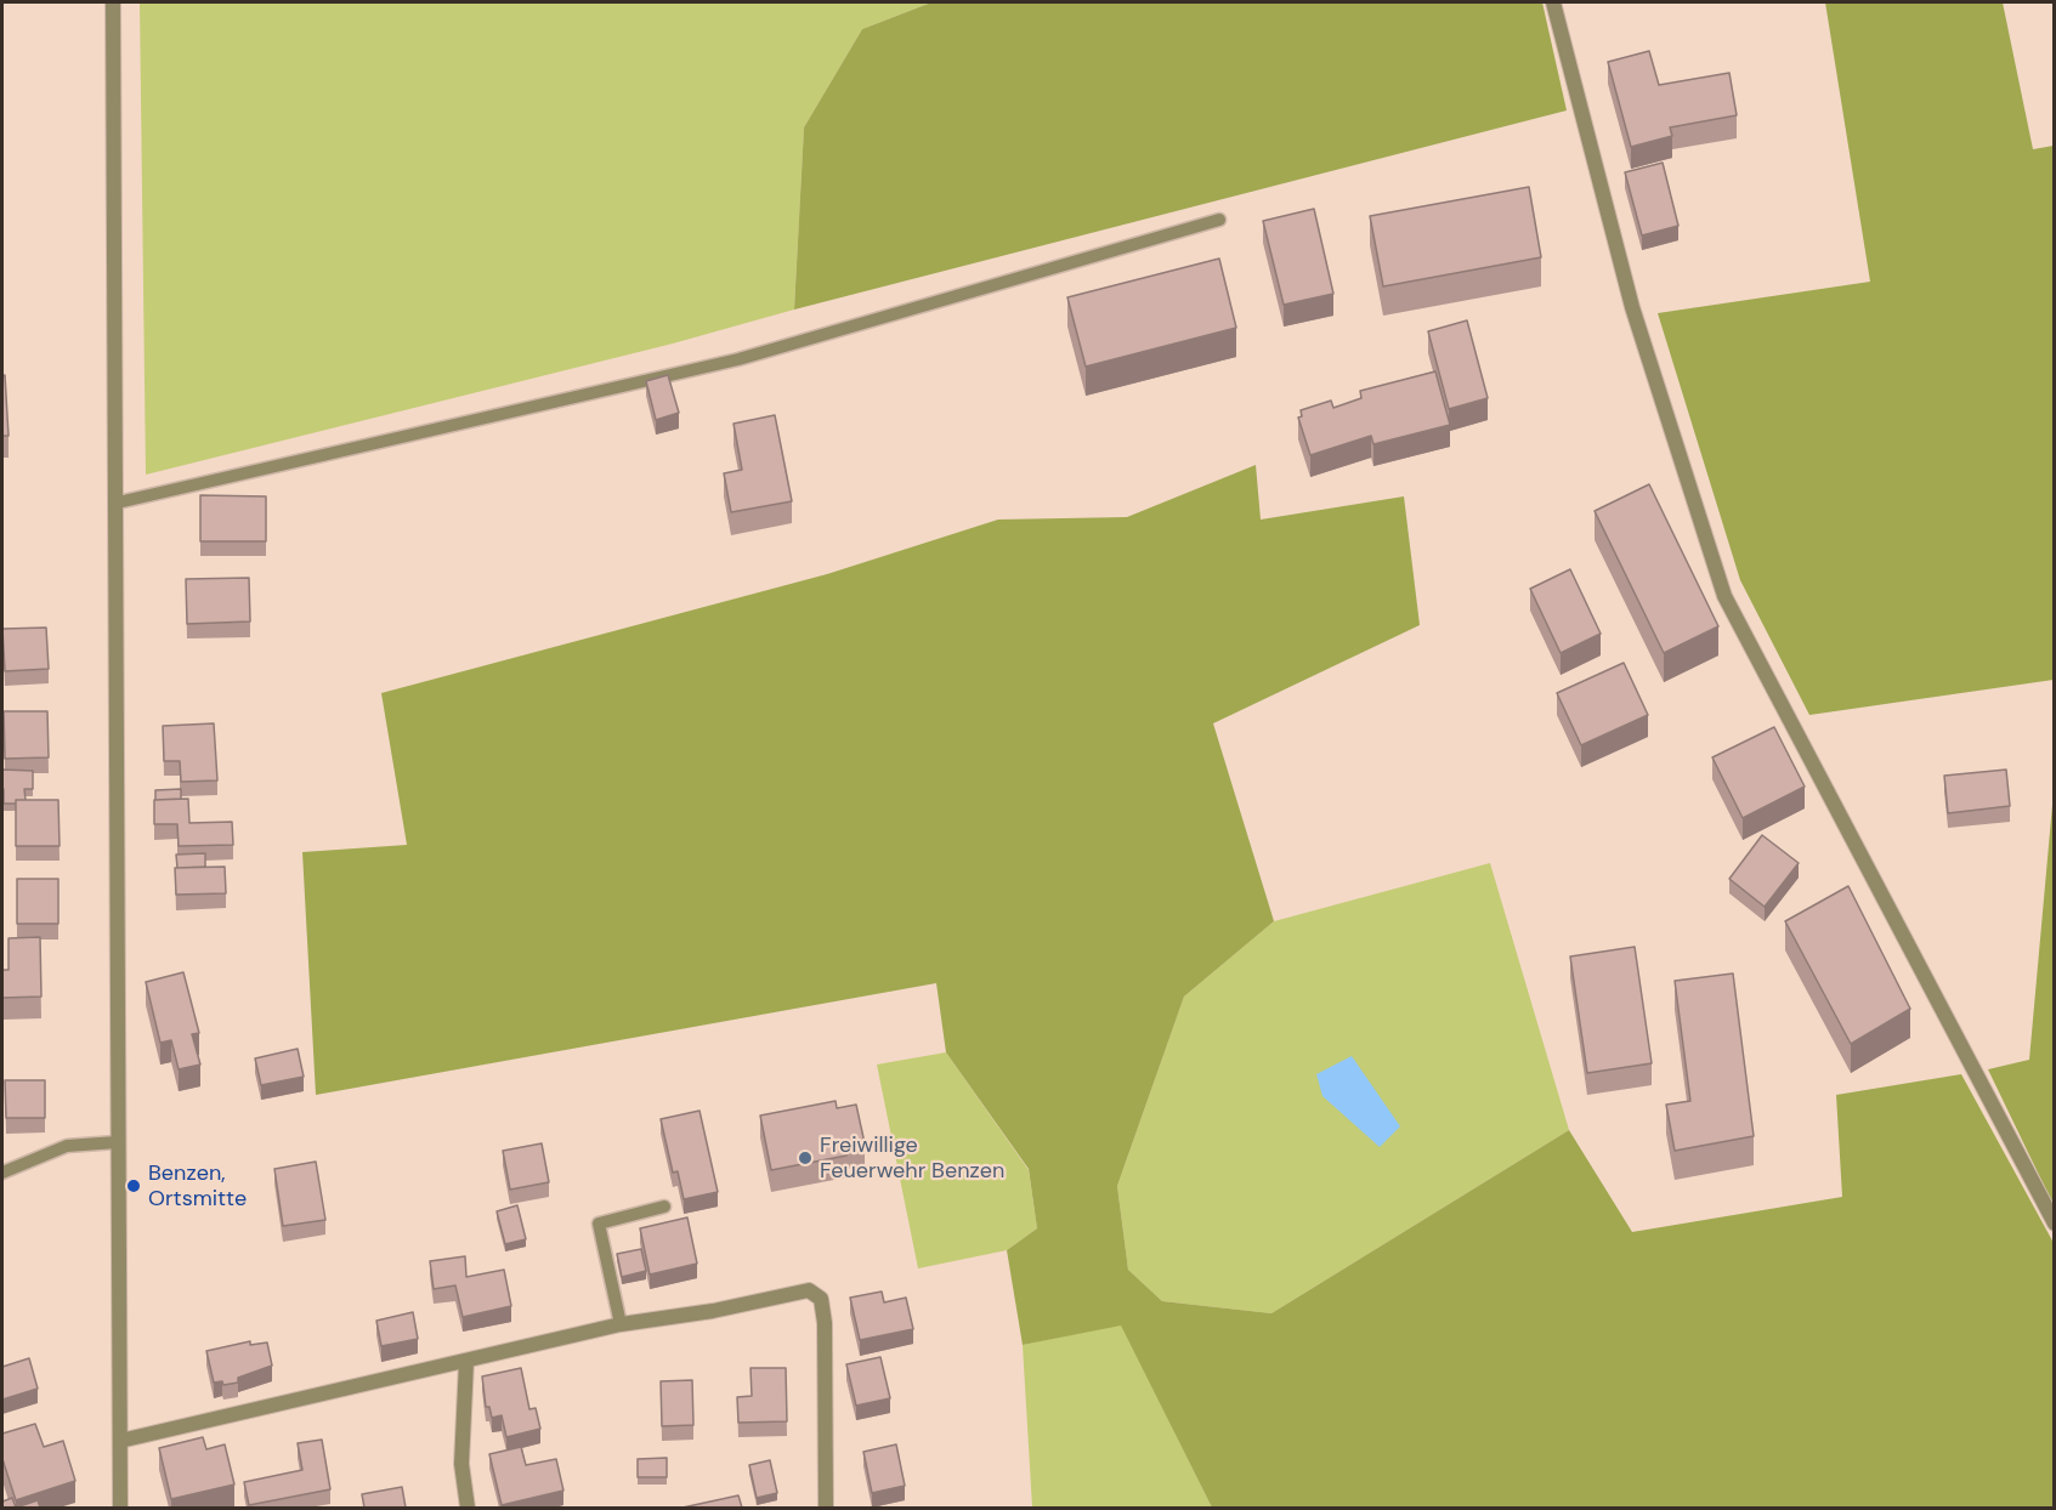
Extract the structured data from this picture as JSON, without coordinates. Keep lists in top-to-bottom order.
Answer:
{
  "places": ["Freiwillige Feuerwehr Benzen", "Benzen, Ortsmitte"]
}
